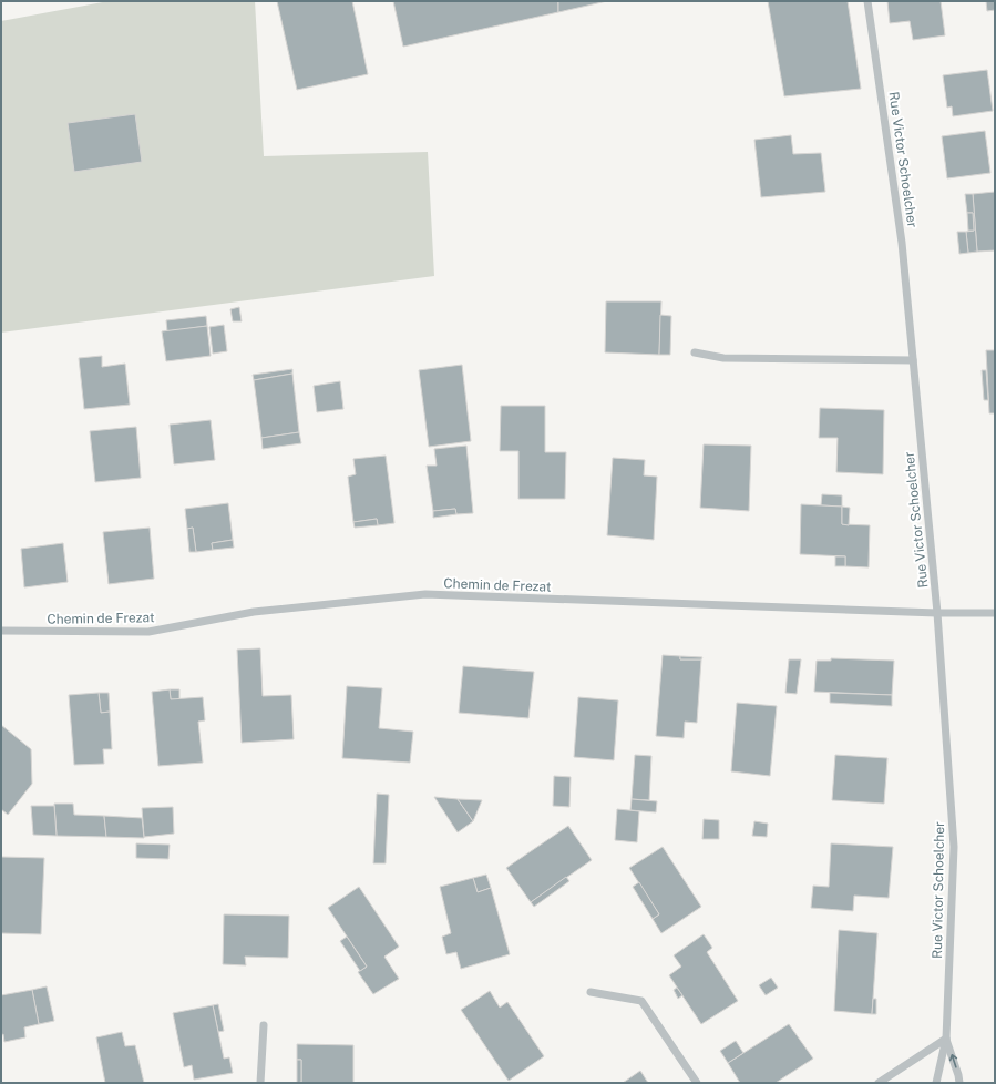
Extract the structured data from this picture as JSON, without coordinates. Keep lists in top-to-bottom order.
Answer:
{
  "streets": {
    "street": ["Rue Victor Schoelcher", "Chemin de Frezat"]
  },
  "crossings": [
    ["Rue Victor Schoelcher", "Chemin de Frezat"]
  ]
}
